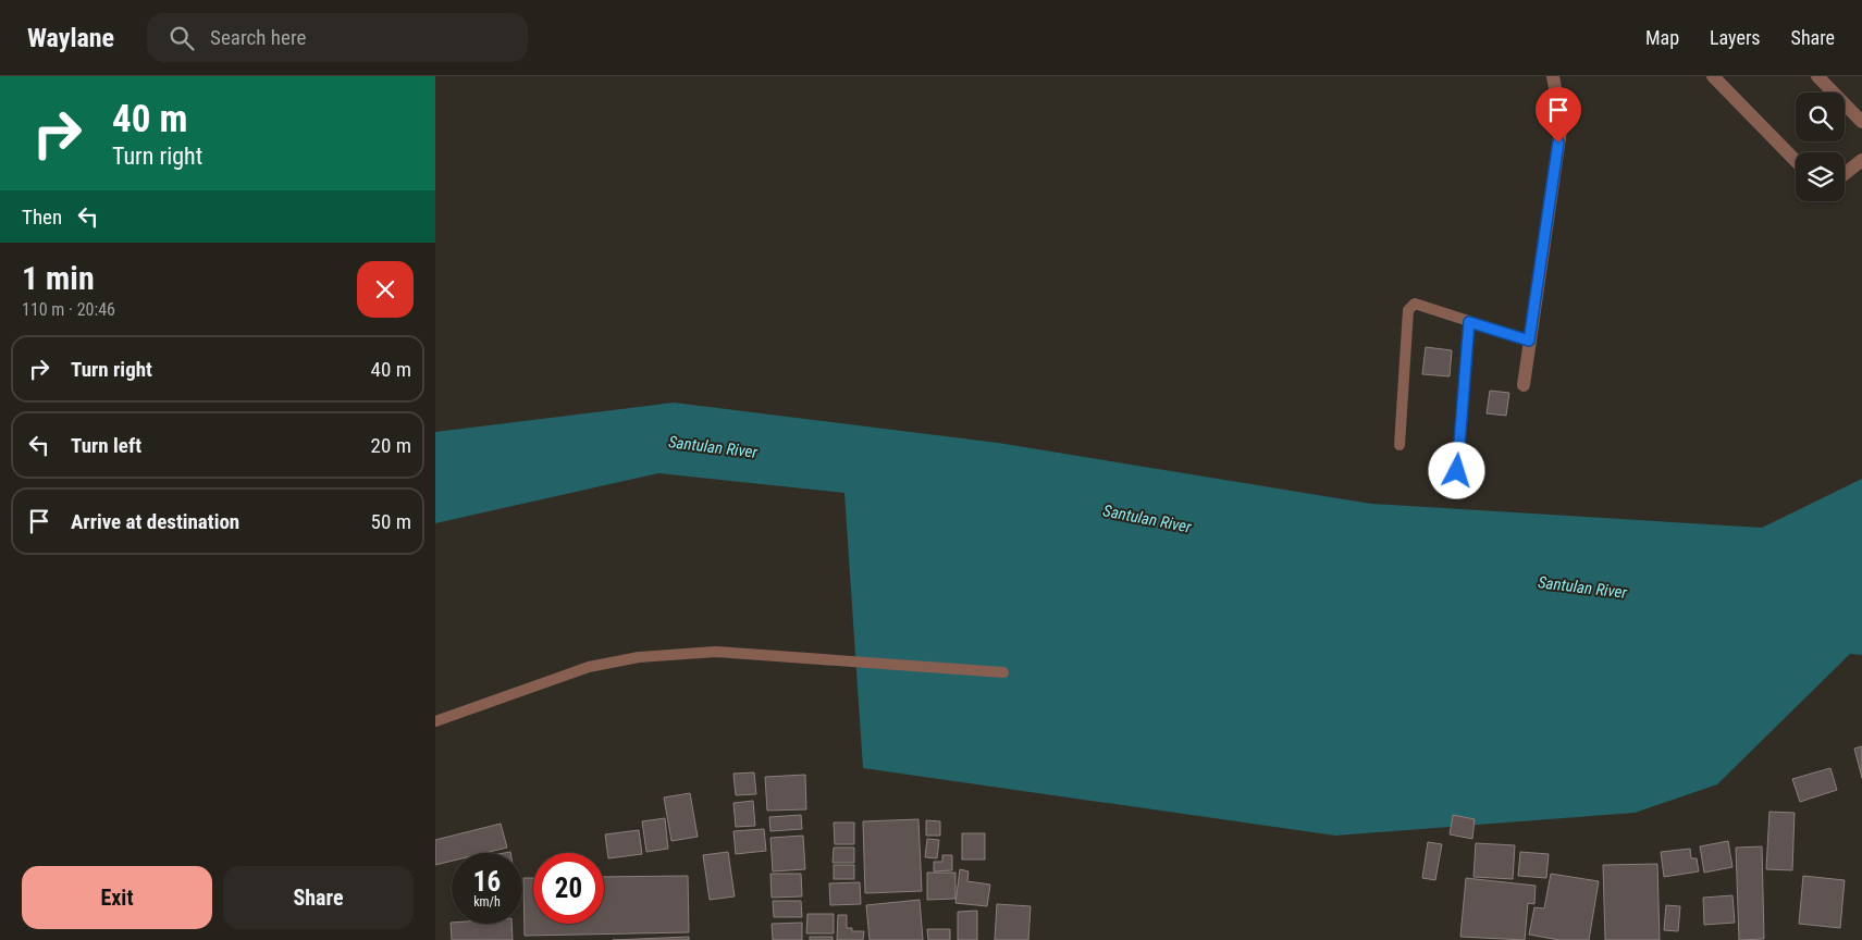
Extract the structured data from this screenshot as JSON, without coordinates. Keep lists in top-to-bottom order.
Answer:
{
  "water": ["Santulan River"],
  "page": {
    "header": "Waylane",
    "search": "Search here",
    "nav": ["Map", "Layers", "Share"],
    "turn": ["40 m", "Turn right"],
    "then": "Then",
    "heading": ["1 min", "110 m · 20:46"],
    "list": [
      {
        "name": "Turn right",
        "value": "40 m"
      },
      {
        "name": "Turn left",
        "value": "20 m"
      },
      {
        "name": "Arrive at destination",
        "value": "50 m"
      }
    ],
    "speed": "16 km/h",
    "limit": "20",
    "buttons": ["Exit", "Share"]
  }
}
